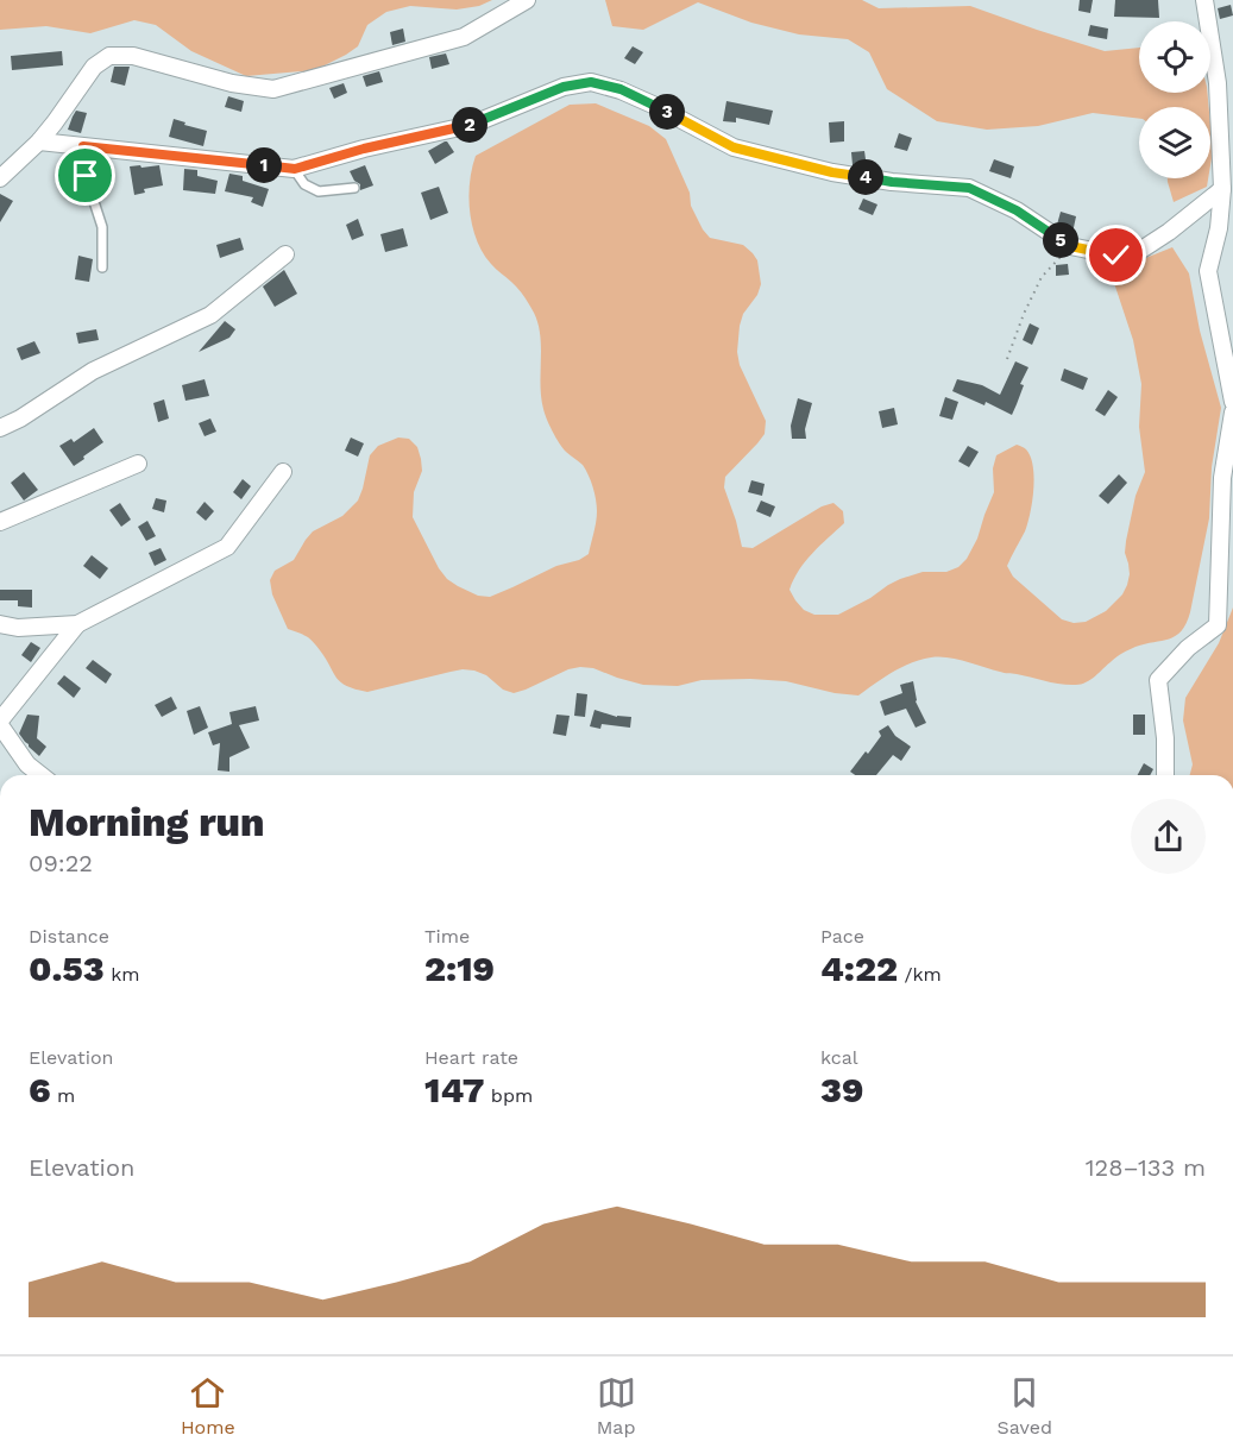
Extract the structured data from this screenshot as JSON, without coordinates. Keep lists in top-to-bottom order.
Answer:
{
  "page": {
    "pins": [
      "3",
      "2",
      "1",
      "4",
      "5"
    ],
    "heading": ["Morning run", "09:22"],
    "stats": [
      ["Distance", "0.53 km"],
      ["Time", "2:19"],
      ["Pace", "4:22 /km"],
      ["Elevation", "6 m"],
      ["Heart rate", "147 bpm"],
      ["kcal", "39"]
    ],
    "chart": ["Elevation", "128–133 m"],
    "tabs": ["Home", "Map", "Saved"]
  }
}
